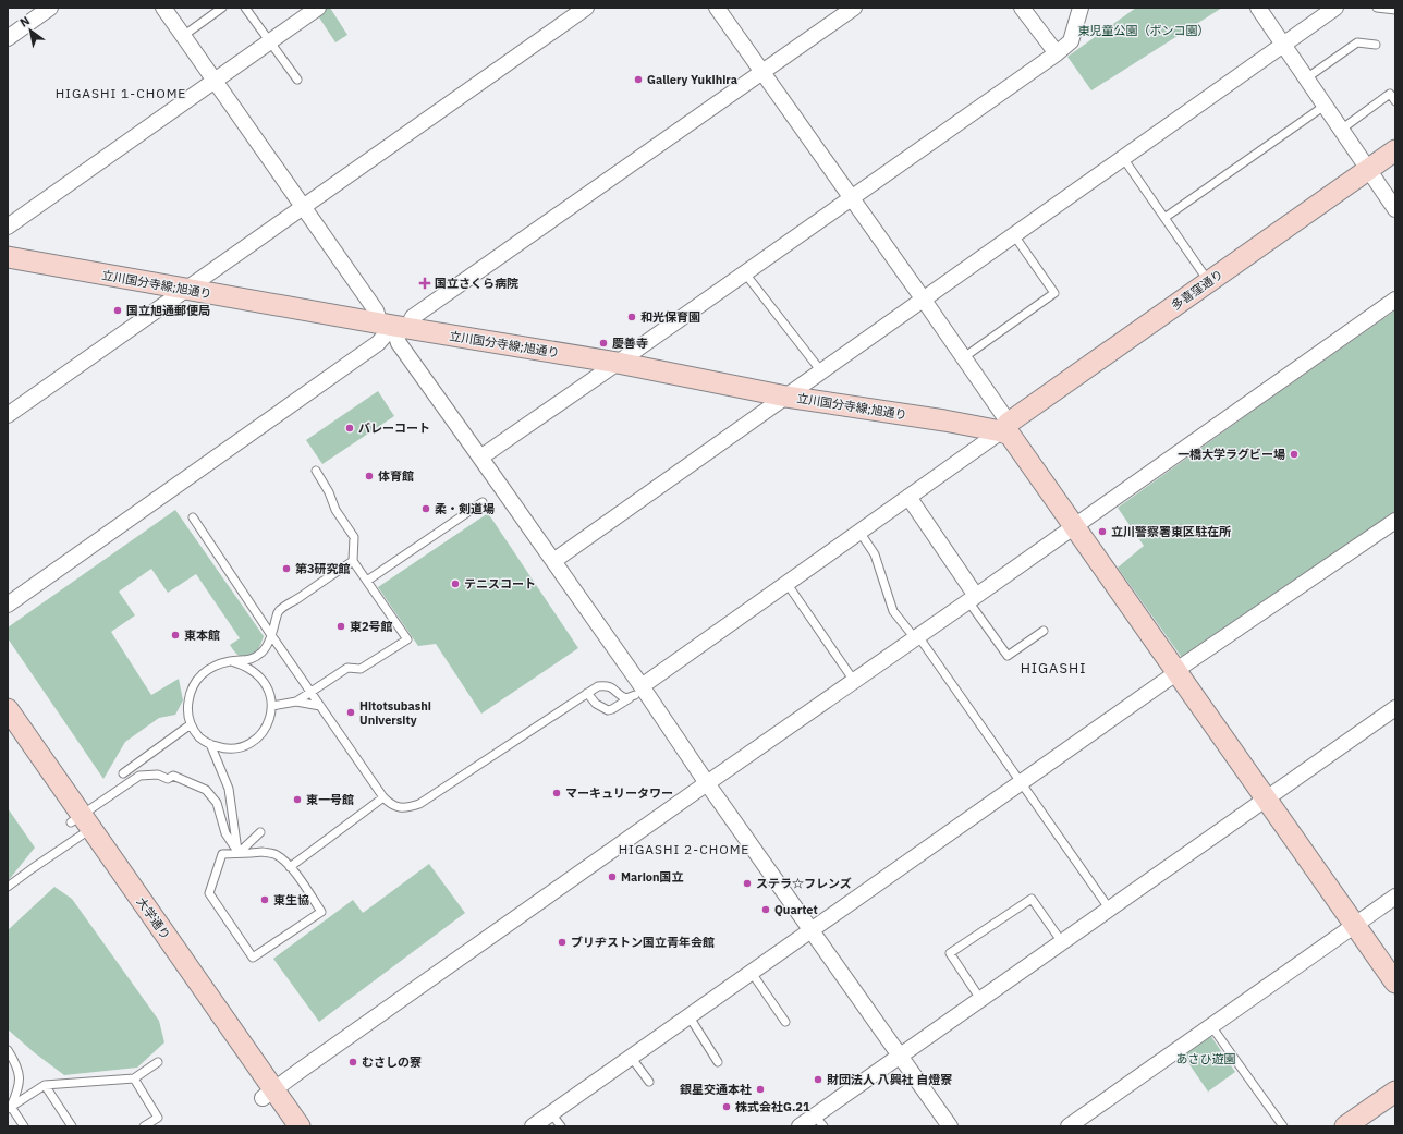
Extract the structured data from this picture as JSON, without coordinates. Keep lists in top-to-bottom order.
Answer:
{
  "streets": {
    "main road": ["立川国分寺線;旭通り", "多喜窪通り", "大学通り"]
  },
  "crossings": [
    ["立川国分寺線;旭通り", "多喜窪通り"]
  ],
  "districts": ["HIGASHI 1-CHOME", "HIGASHI", "HIGASHI 2-CHOME"],
  "parks": ["東児童公園（ボンコ園）", "あさひ遊園"],
  "places": {
    "other": [
      "Gallery Yukihira",
      "国立旭通郵便局",
      "和光保育園",
      "慶善寺",
      "バレーコート",
      "一橋大学ラグビー場",
      "体育館",
      "柔・剣道場",
      "立川警察署東区駐在所",
      "第3研究館",
      "テニスコート",
      "東2号館",
      "東本館",
      "Hitotsubashi University",
      "マーキュリータワー",
      "東一号館",
      "Marion国立",
      "ステラ☆フレンズ",
      "東生協",
      "Quartet",
      "ブリヂストン国立青年会館",
      "むさしの寮",
      "財団法人 八興社 自燈寮",
      "銀星交通本社",
      "株式会社G.21"
    ],
    "health": ["国立さくら病院"]
  },
  "north": "top left"
}
